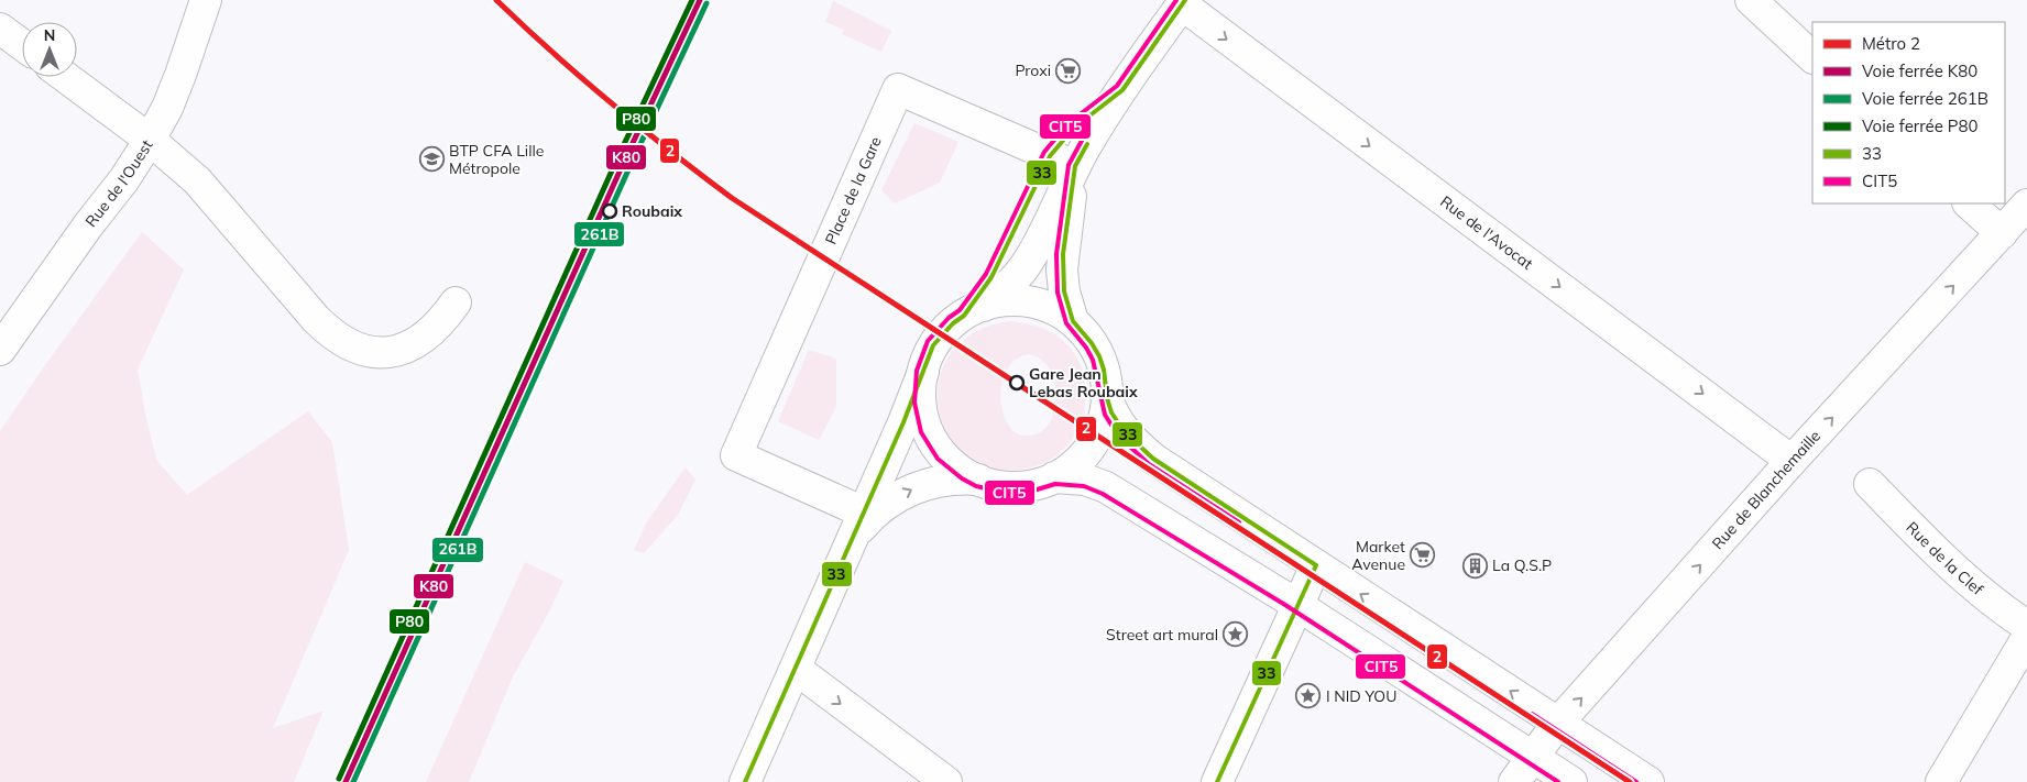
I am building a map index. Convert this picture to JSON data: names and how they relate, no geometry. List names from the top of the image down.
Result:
{
  "streets": {
    "street": [
      "Rue de l'Ouest",
      "Place de la Gare",
      "Rue de l'Avocat",
      "Rue de Blanchemaille",
      "Rue de la Clef"
    ]
  },
  "crossings": [
    ["Rue de l'Avocat", "Rue de Blanchemaille"]
  ],
  "one_way": ["Rue de l'Avocat", "Rue de Blanchemaille"],
  "places": {
    "supermarket": ["Proxi", "Market Avenue"],
    "school or university": ["BTP CFA Lille Métropole"],
    "other": ["Roubaix", "Gare Jean Lebas Roubaix"],
    "building": ["La Q.S.P"],
    "place": ["Street art mural", "I NID YOU"]
  },
  "lines": [
    "metro line 2",
    "rail line K80",
    "rail line P80",
    "transit line 33",
    "transit line CIT5",
    "rail line 261B"
  ],
  "legend": [
    "Métro 2",
    "Voie ferrée K80",
    "Voie ferrée 261B",
    "Voie ferrée P80",
    "33",
    "CIT5"
  ],
  "north": "top"
}
